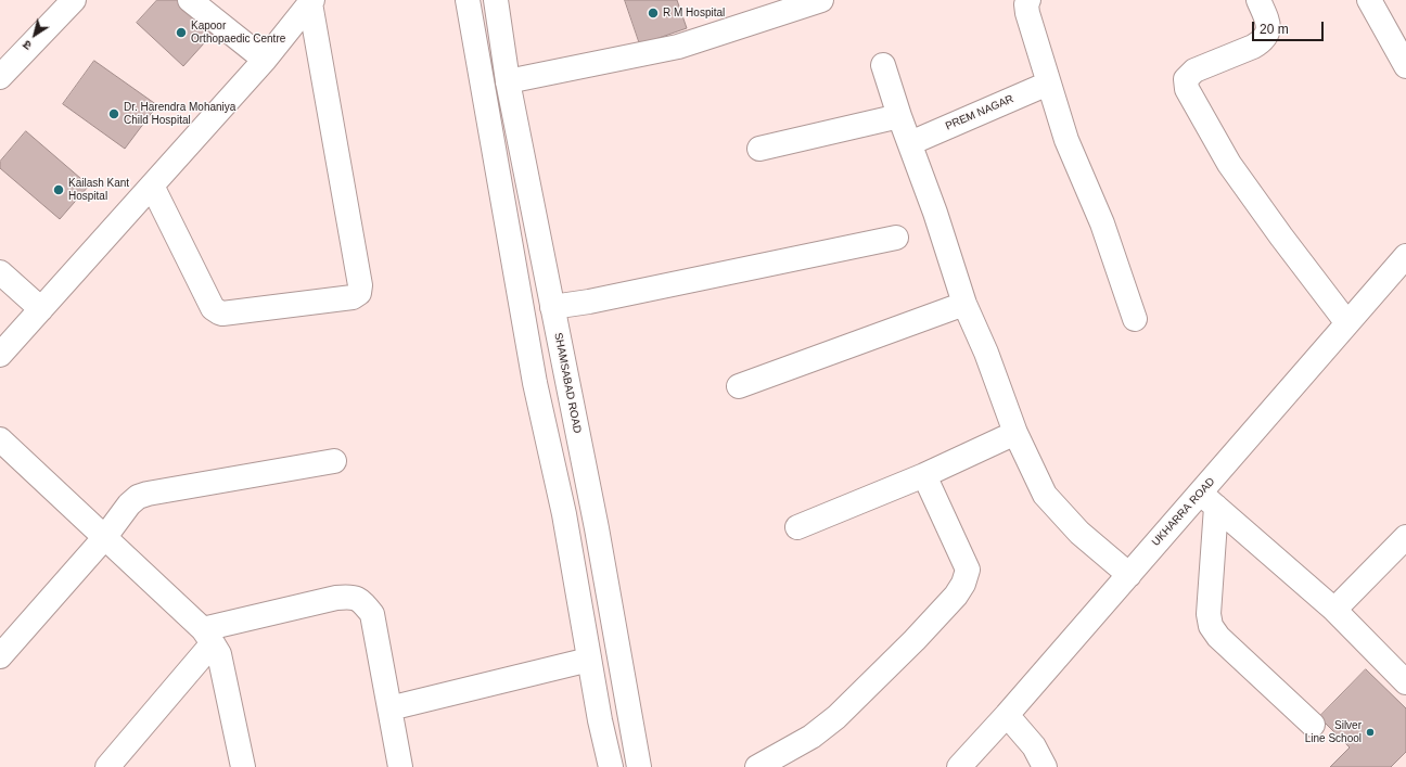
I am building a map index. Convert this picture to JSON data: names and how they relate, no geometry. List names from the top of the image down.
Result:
{
  "streets": {
    "street": ["PREM NAGAR", "SHAMSABAD ROAD", "UKHARRA ROAD"]
  },
  "places": [
    "R M Hospital",
    "Kapoor Orthopaedic Centre",
    "Dr. Harendra Mohaniya Child Hospital",
    "Kailash Kant Hospital",
    "Silver Line School"
  ],
  "scale_bar": "20 m",
  "north": "bottom left"
}
